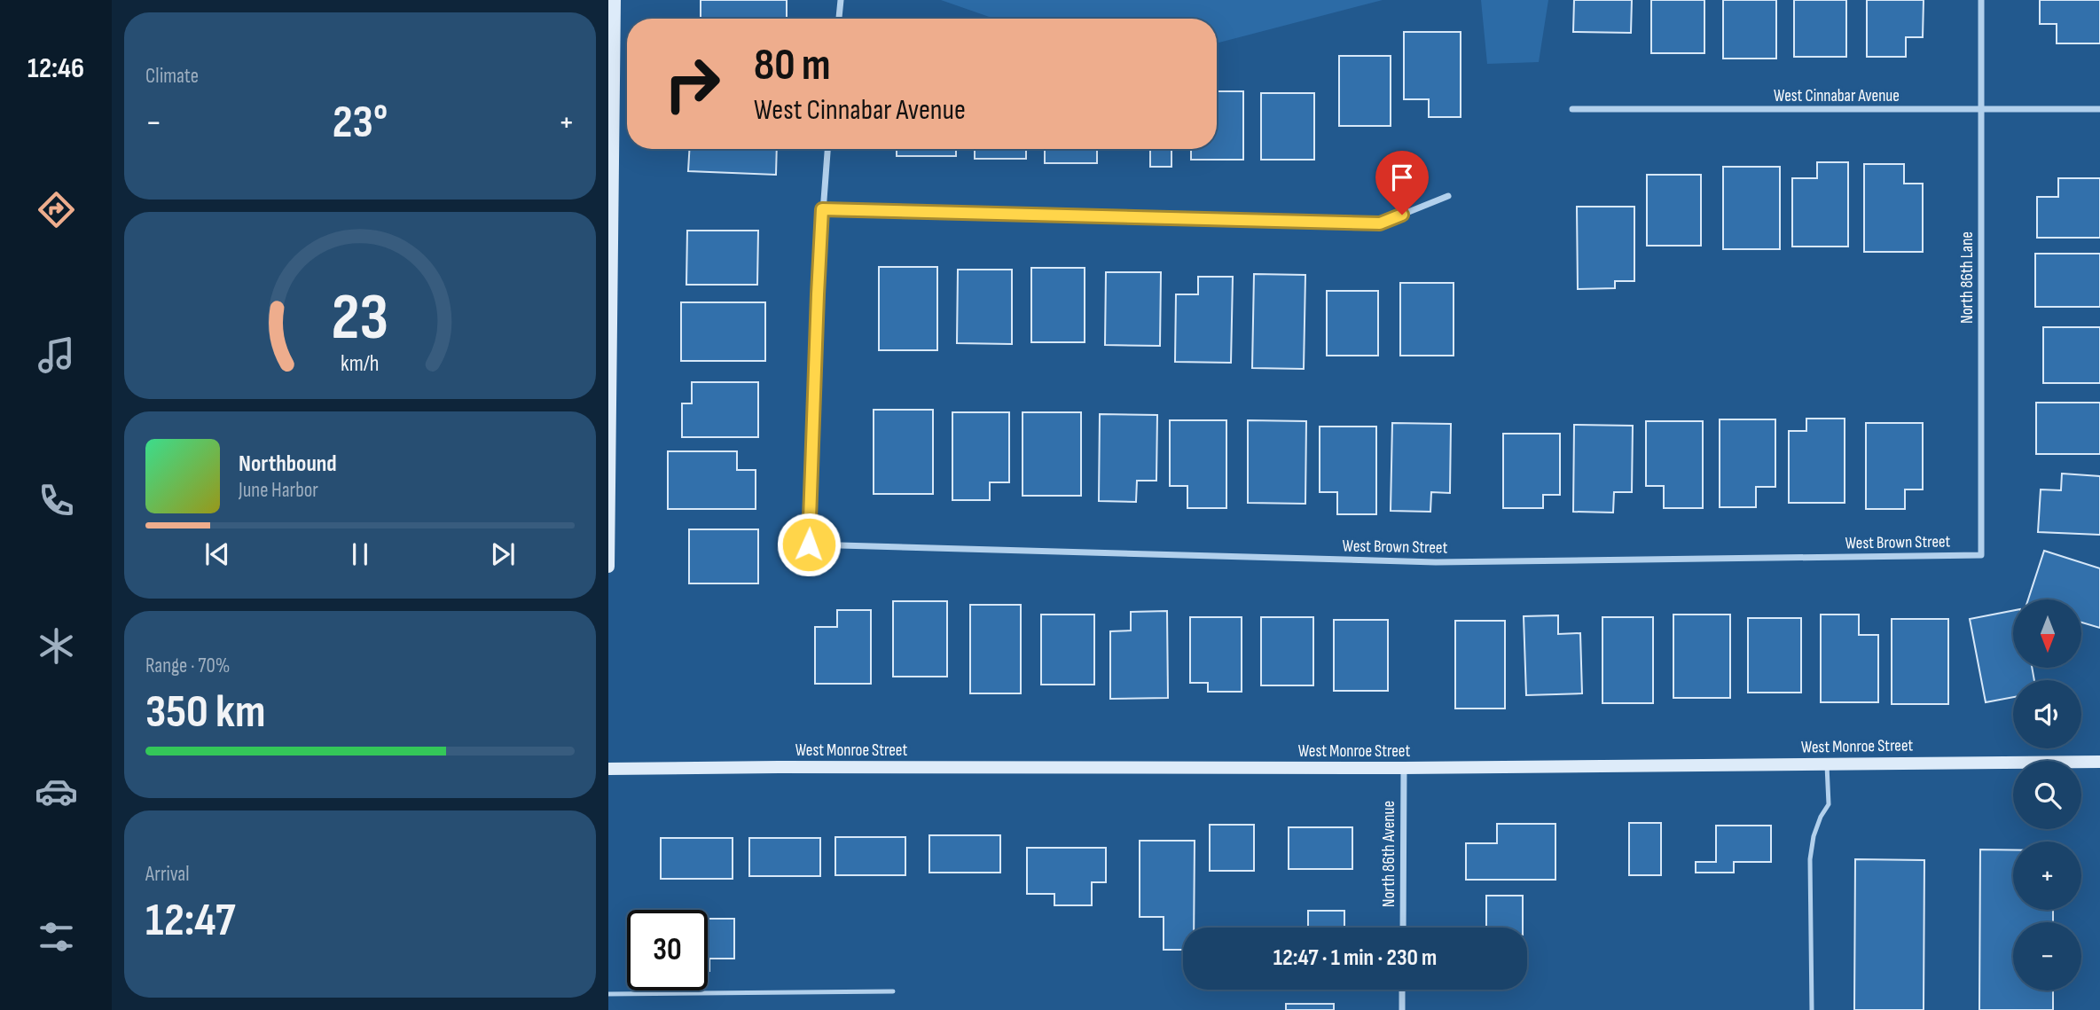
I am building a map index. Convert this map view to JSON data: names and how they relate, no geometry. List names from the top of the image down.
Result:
{
  "streets": {
    "street": [
      "West Cinnabar Avenue",
      "North 86th Lane",
      "West Brown Street",
      "West Monroe Street",
      "North 86th Avenue"
    ]
  },
  "crossings": [
    ["West Cinnabar Avenue", "North 86th Lane"],
    ["North 86th Lane", "West Brown Street"],
    ["West Monroe Street", "North 86th Avenue"]
  ],
  "north": "bottom",
  "page": {
    "tabs": "12:46",
    "tile": [
      "Climate",
      ["Range · 70%", "350 km"],
      ["Arrival", "12:47"]
    ],
    "turn": ["80 m", "West Cinnabar Avenue"],
    "heat": ["−", "23°", "+"],
    "song": ["Northbound", "June Harbor"],
    "map_buttons": ["+", "−"],
    "limit": "30",
    "trip": "12:47 · 1 min · 230 m",
    "gauge": ["23", "km/h"]
  }
}
